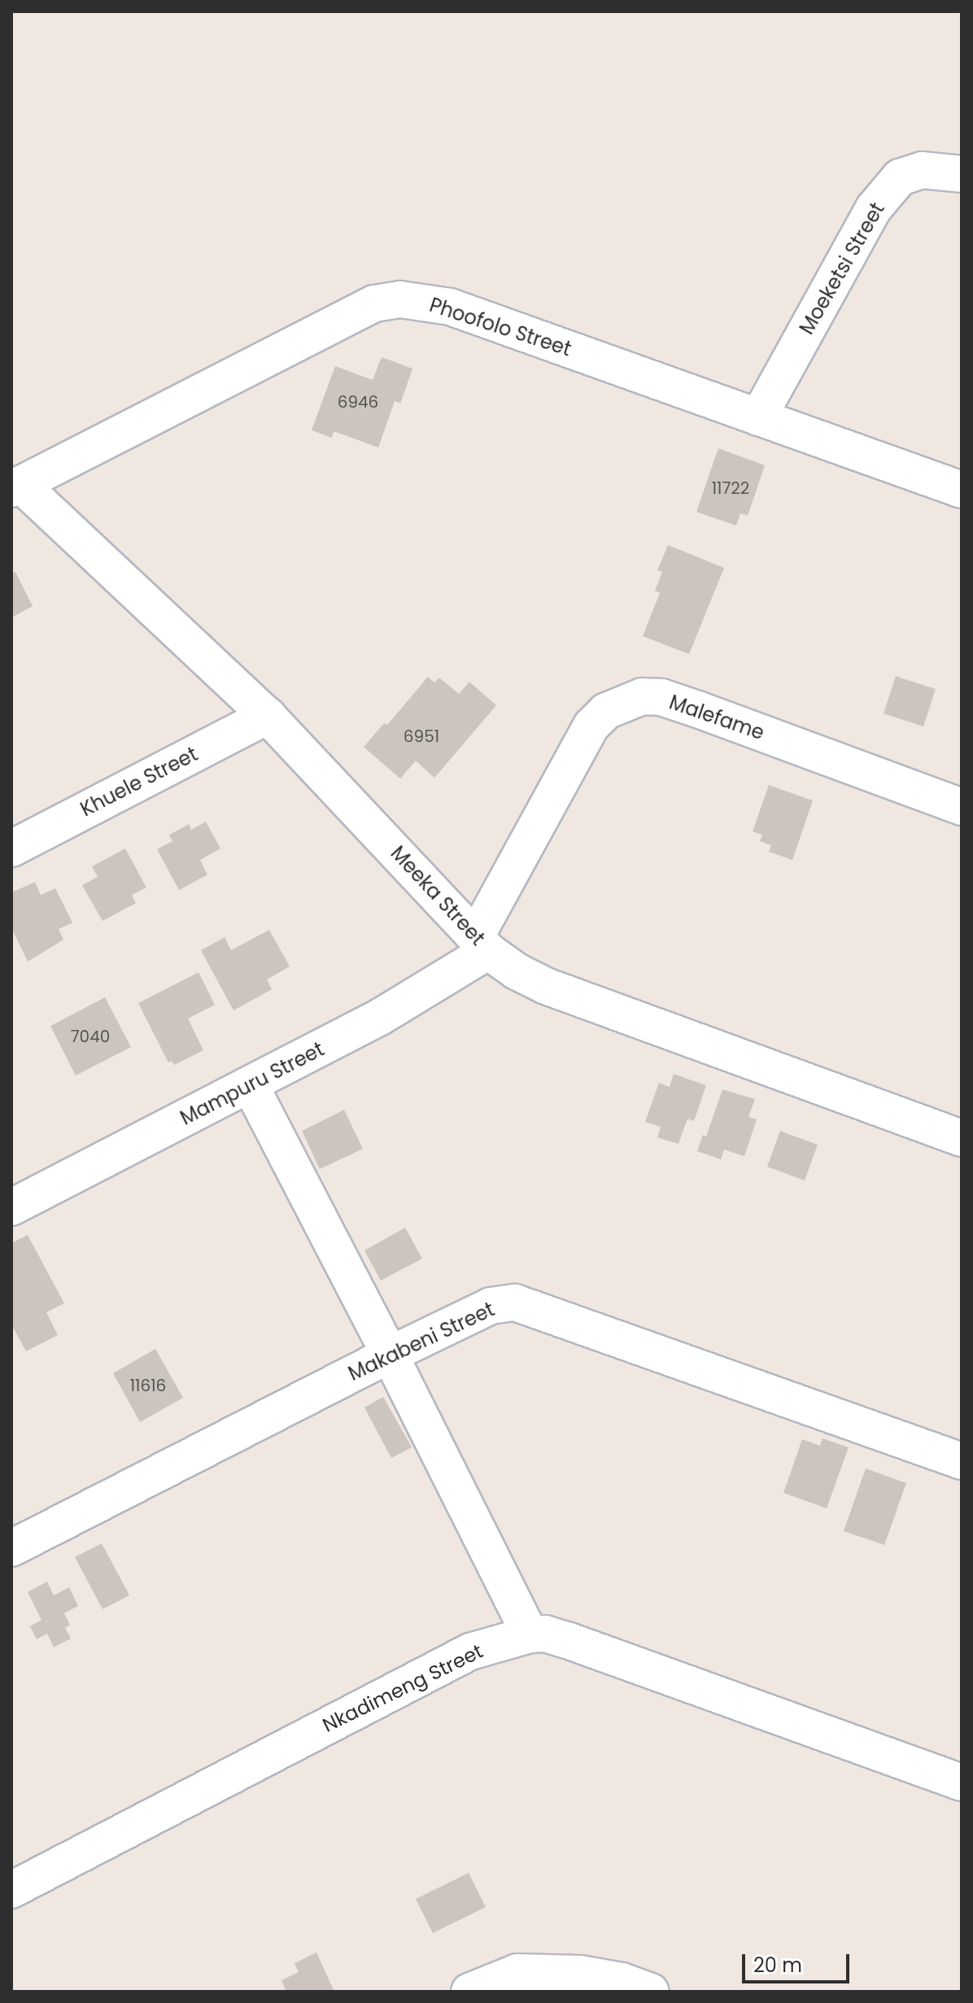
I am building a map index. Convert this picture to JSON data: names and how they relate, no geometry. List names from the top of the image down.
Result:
{
  "streets": {
    "street": [
      "Moeketsi Street",
      "Phoofolo Street",
      "Malefame",
      "Khuele Street",
      "Meeka Street",
      "Mampuru Street",
      "Makabeni Street",
      "Nkadimeng Street"
    ]
  },
  "crossings": [
    ["Moeketsi Street", "Phoofolo Street"],
    ["Phoofolo Street", "Meeka Street"],
    ["Malefame", "Meeka Street"],
    ["Malefame", "Mampuru Street"],
    ["Khuele Street", "Meeka Street"],
    ["Meeka Street", "Mampuru Street"]
  ],
  "house_numbers": [
    "6946",
    "11722",
    "6951",
    "7040",
    "11616"
  ],
  "scale_bar": "20 m"
}
